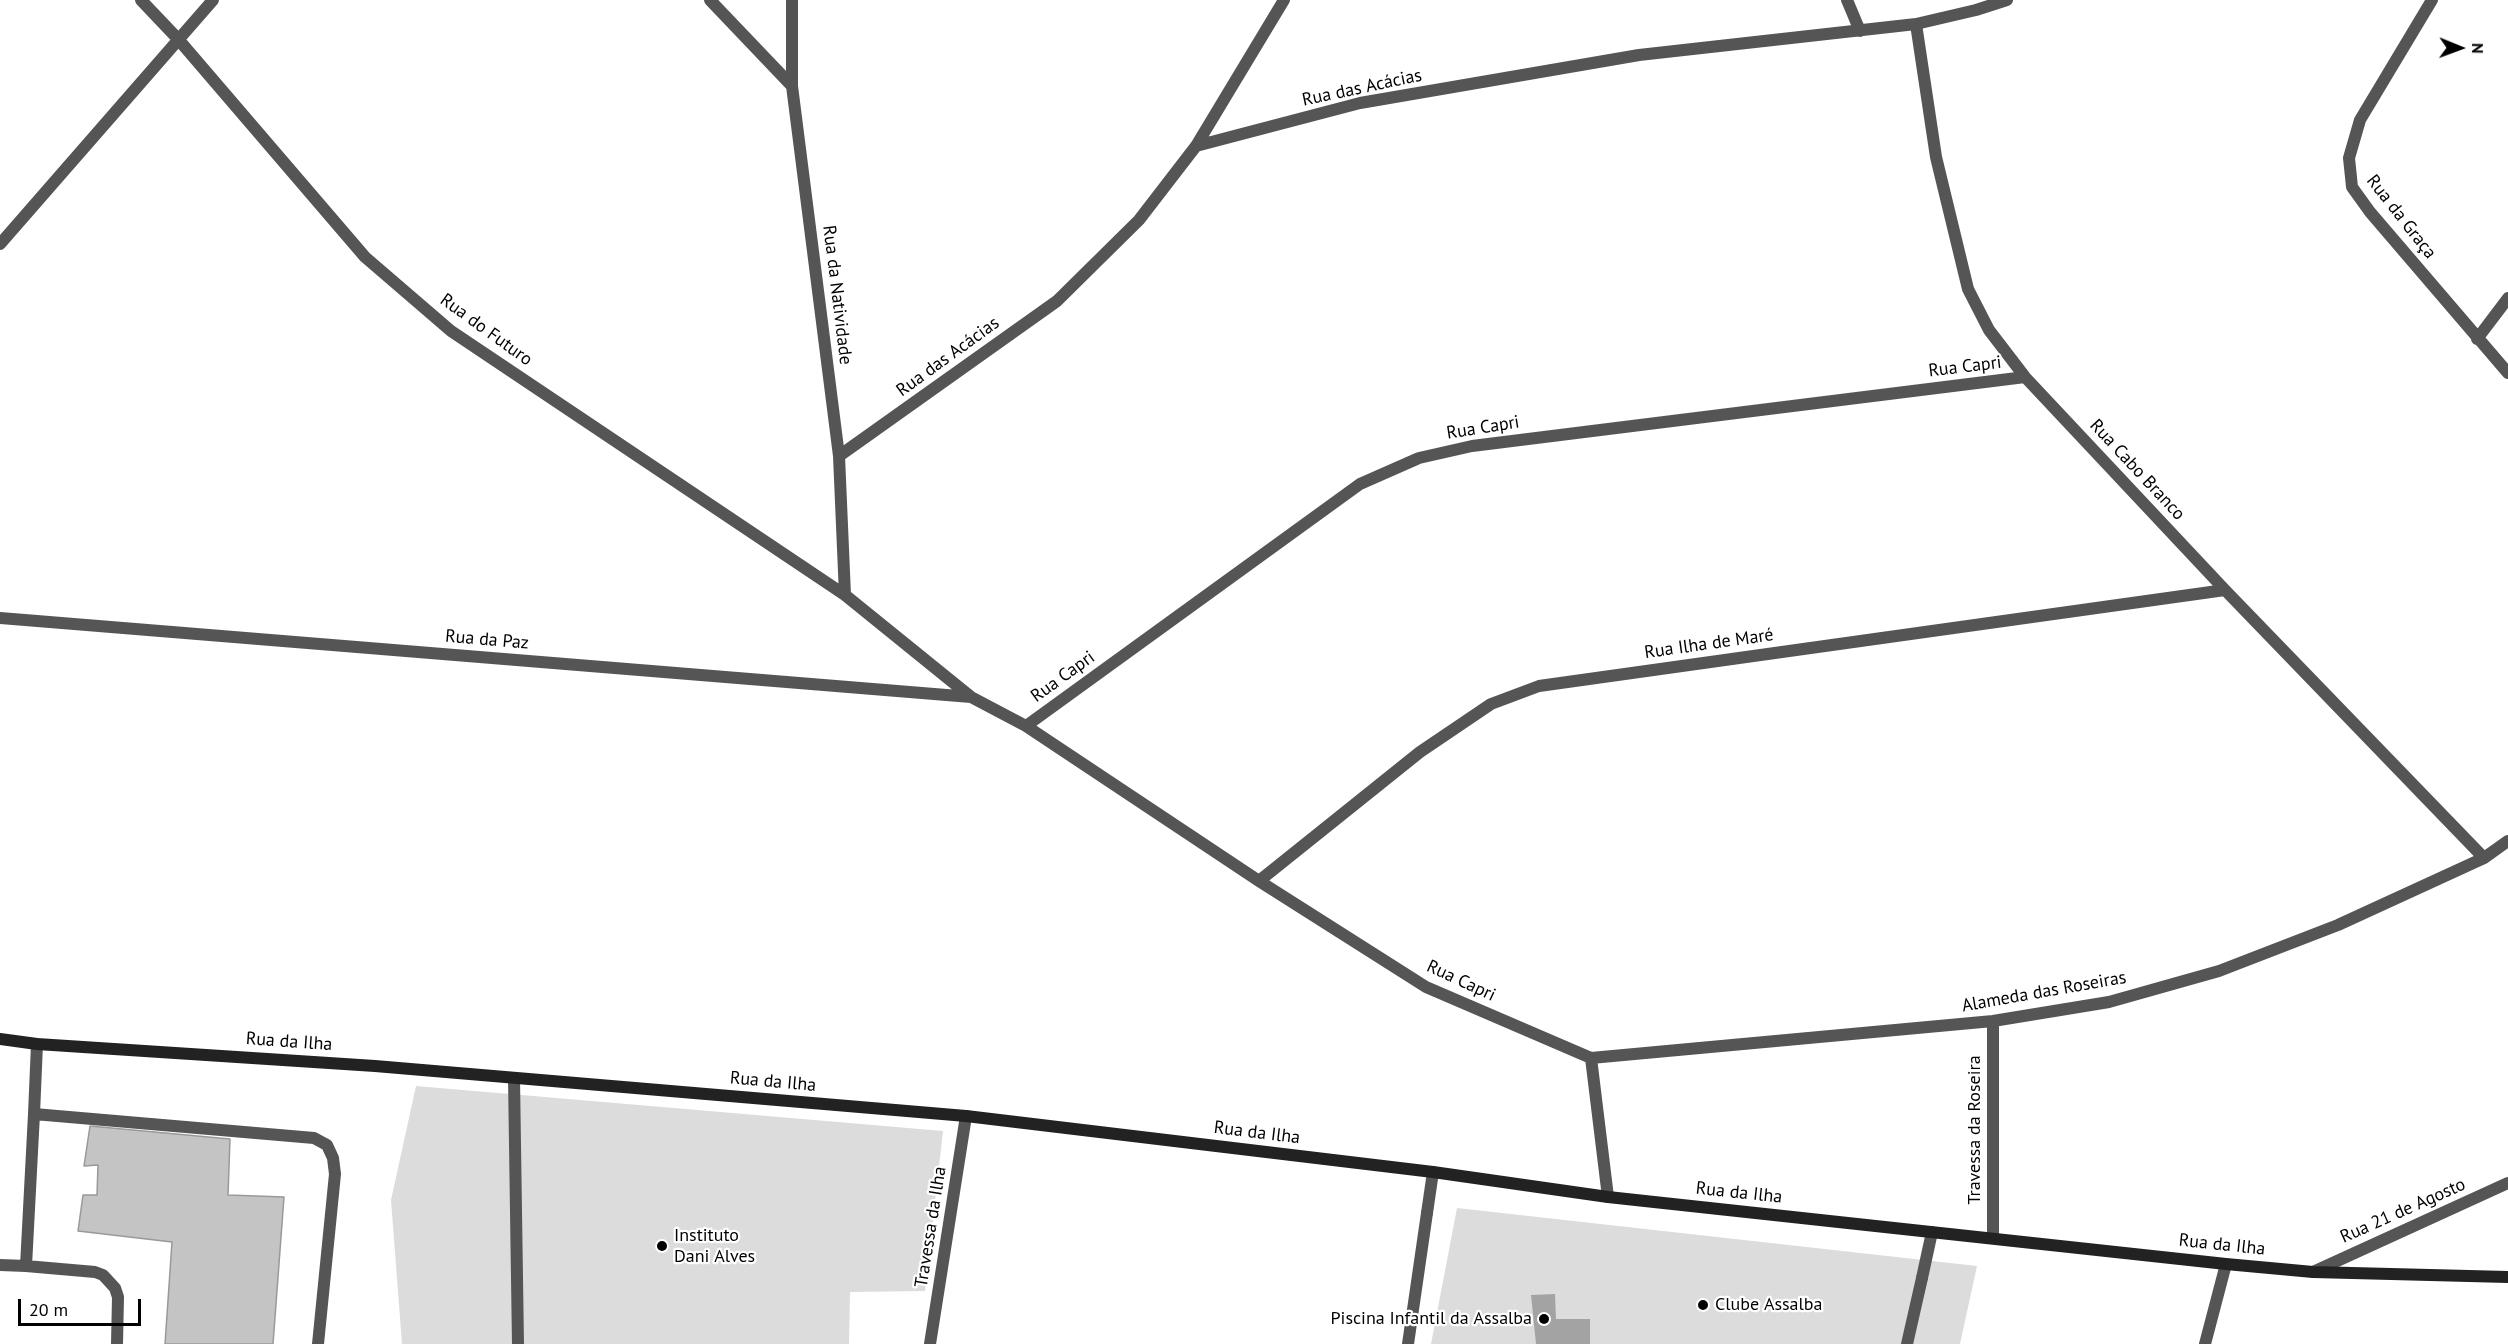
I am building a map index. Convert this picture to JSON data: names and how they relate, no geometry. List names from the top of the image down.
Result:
{
  "streets": {
    "main road": ["Rua da Ilha"],
    "street": [
      "Rua das Acácias",
      "Rua da Graça",
      "Rua da Natividade",
      "Rua do Futuro",
      "Rua Capri",
      "Rua Cabo Branco",
      "Rua da Paz",
      "Rua Ilha de Maré",
      "Alameda das Roseiras",
      "Travessa da Roseira",
      "Rua 21 de Agosto",
      "Travessa da Ilha"
    ]
  },
  "crossings": [
    ["Rua das Acácias", "Rua da Natividade"],
    ["Rua das Acácias", "Rua Cabo Branco"],
    ["Rua da Natividade", "Rua do Futuro"],
    ["Rua da Natividade", "Rua Capri"],
    ["Rua do Futuro", "Rua Capri"],
    ["Rua Capri", "Rua Cabo Branco"],
    ["Rua Capri", "Rua da Paz"],
    ["Rua Capri", "Rua Ilha de Maré"],
    ["Rua Capri", "Alameda das Roseiras"],
    ["Rua Cabo Branco", "Rua Ilha de Maré"],
    ["Rua Cabo Branco", "Alameda das Roseiras"],
    ["Alameda das Roseiras", "Travessa da Roseira"],
    ["Rua da Ilha", "Travessa da Roseira"],
    ["Rua da Ilha", "Rua 21 de Agosto"],
    ["Rua da Ilha", "Travessa da Ilha"]
  ],
  "places": ["Instituto Dani Alves", "Clube Assalba", "Piscina Infantil da Assalba"],
  "scale_bar": "20 m",
  "north": "right"
}
